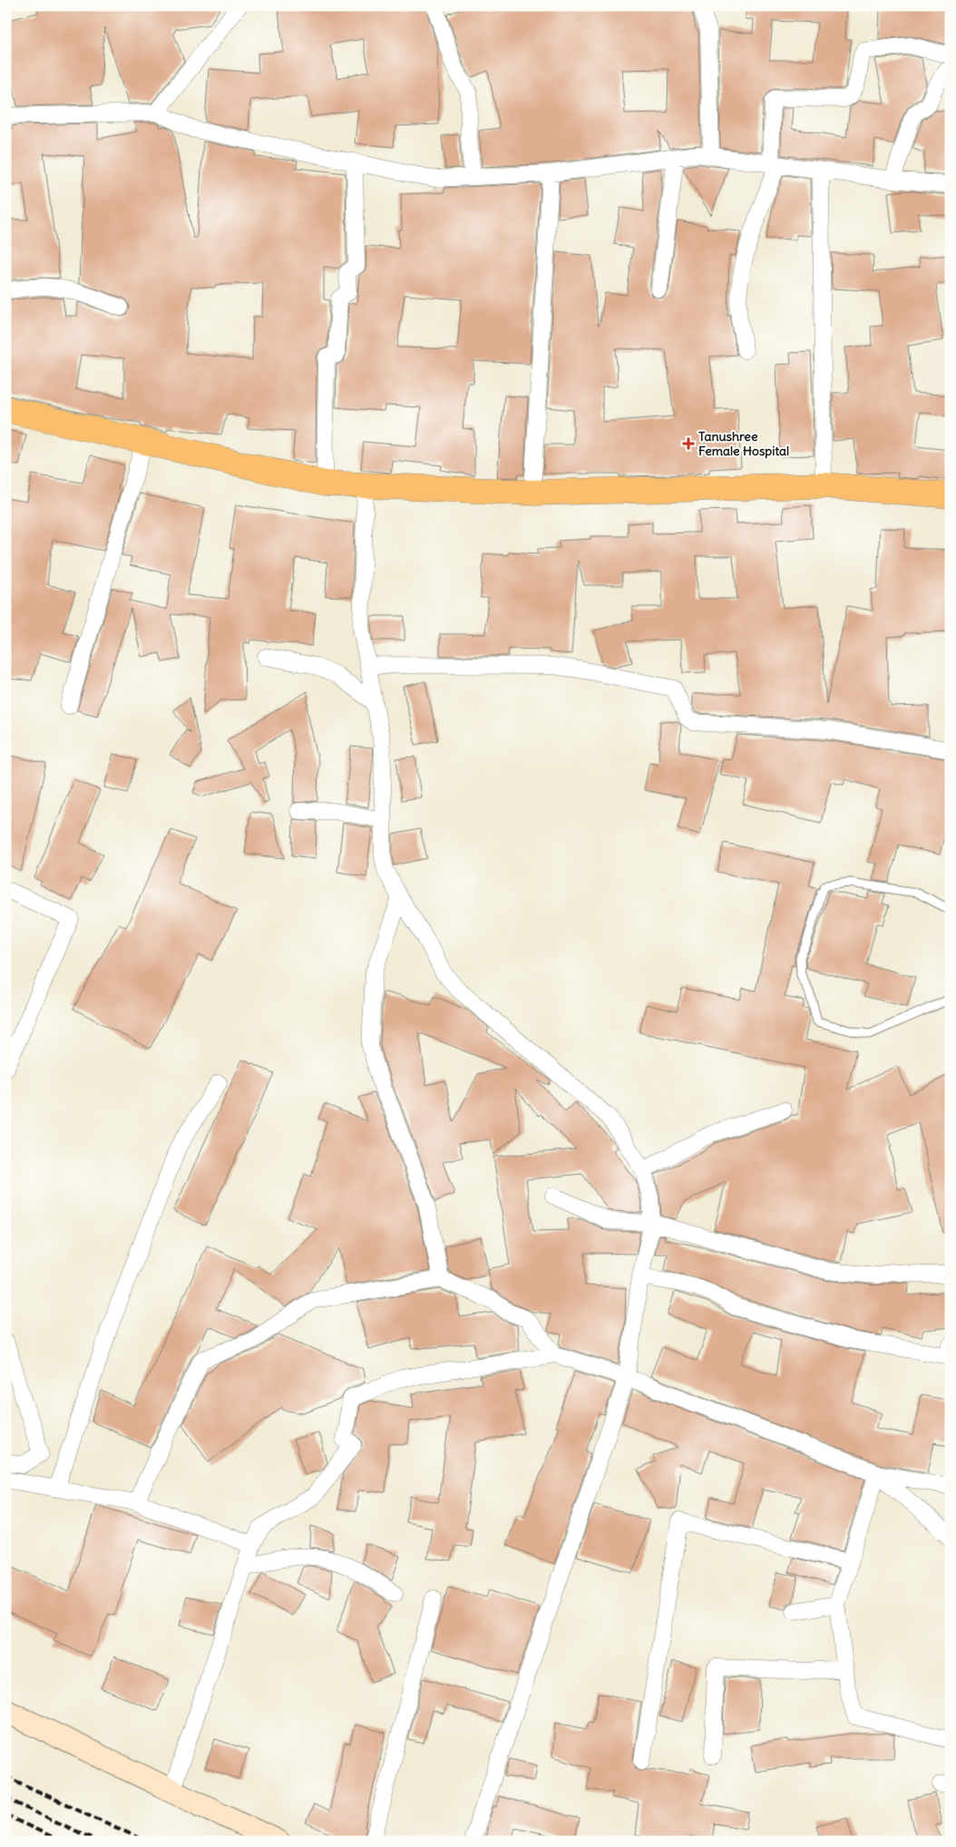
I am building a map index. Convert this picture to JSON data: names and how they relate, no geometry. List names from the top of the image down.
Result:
{
  "places": {
    "health": ["Tanushree Female Hospital"]
  }
}
